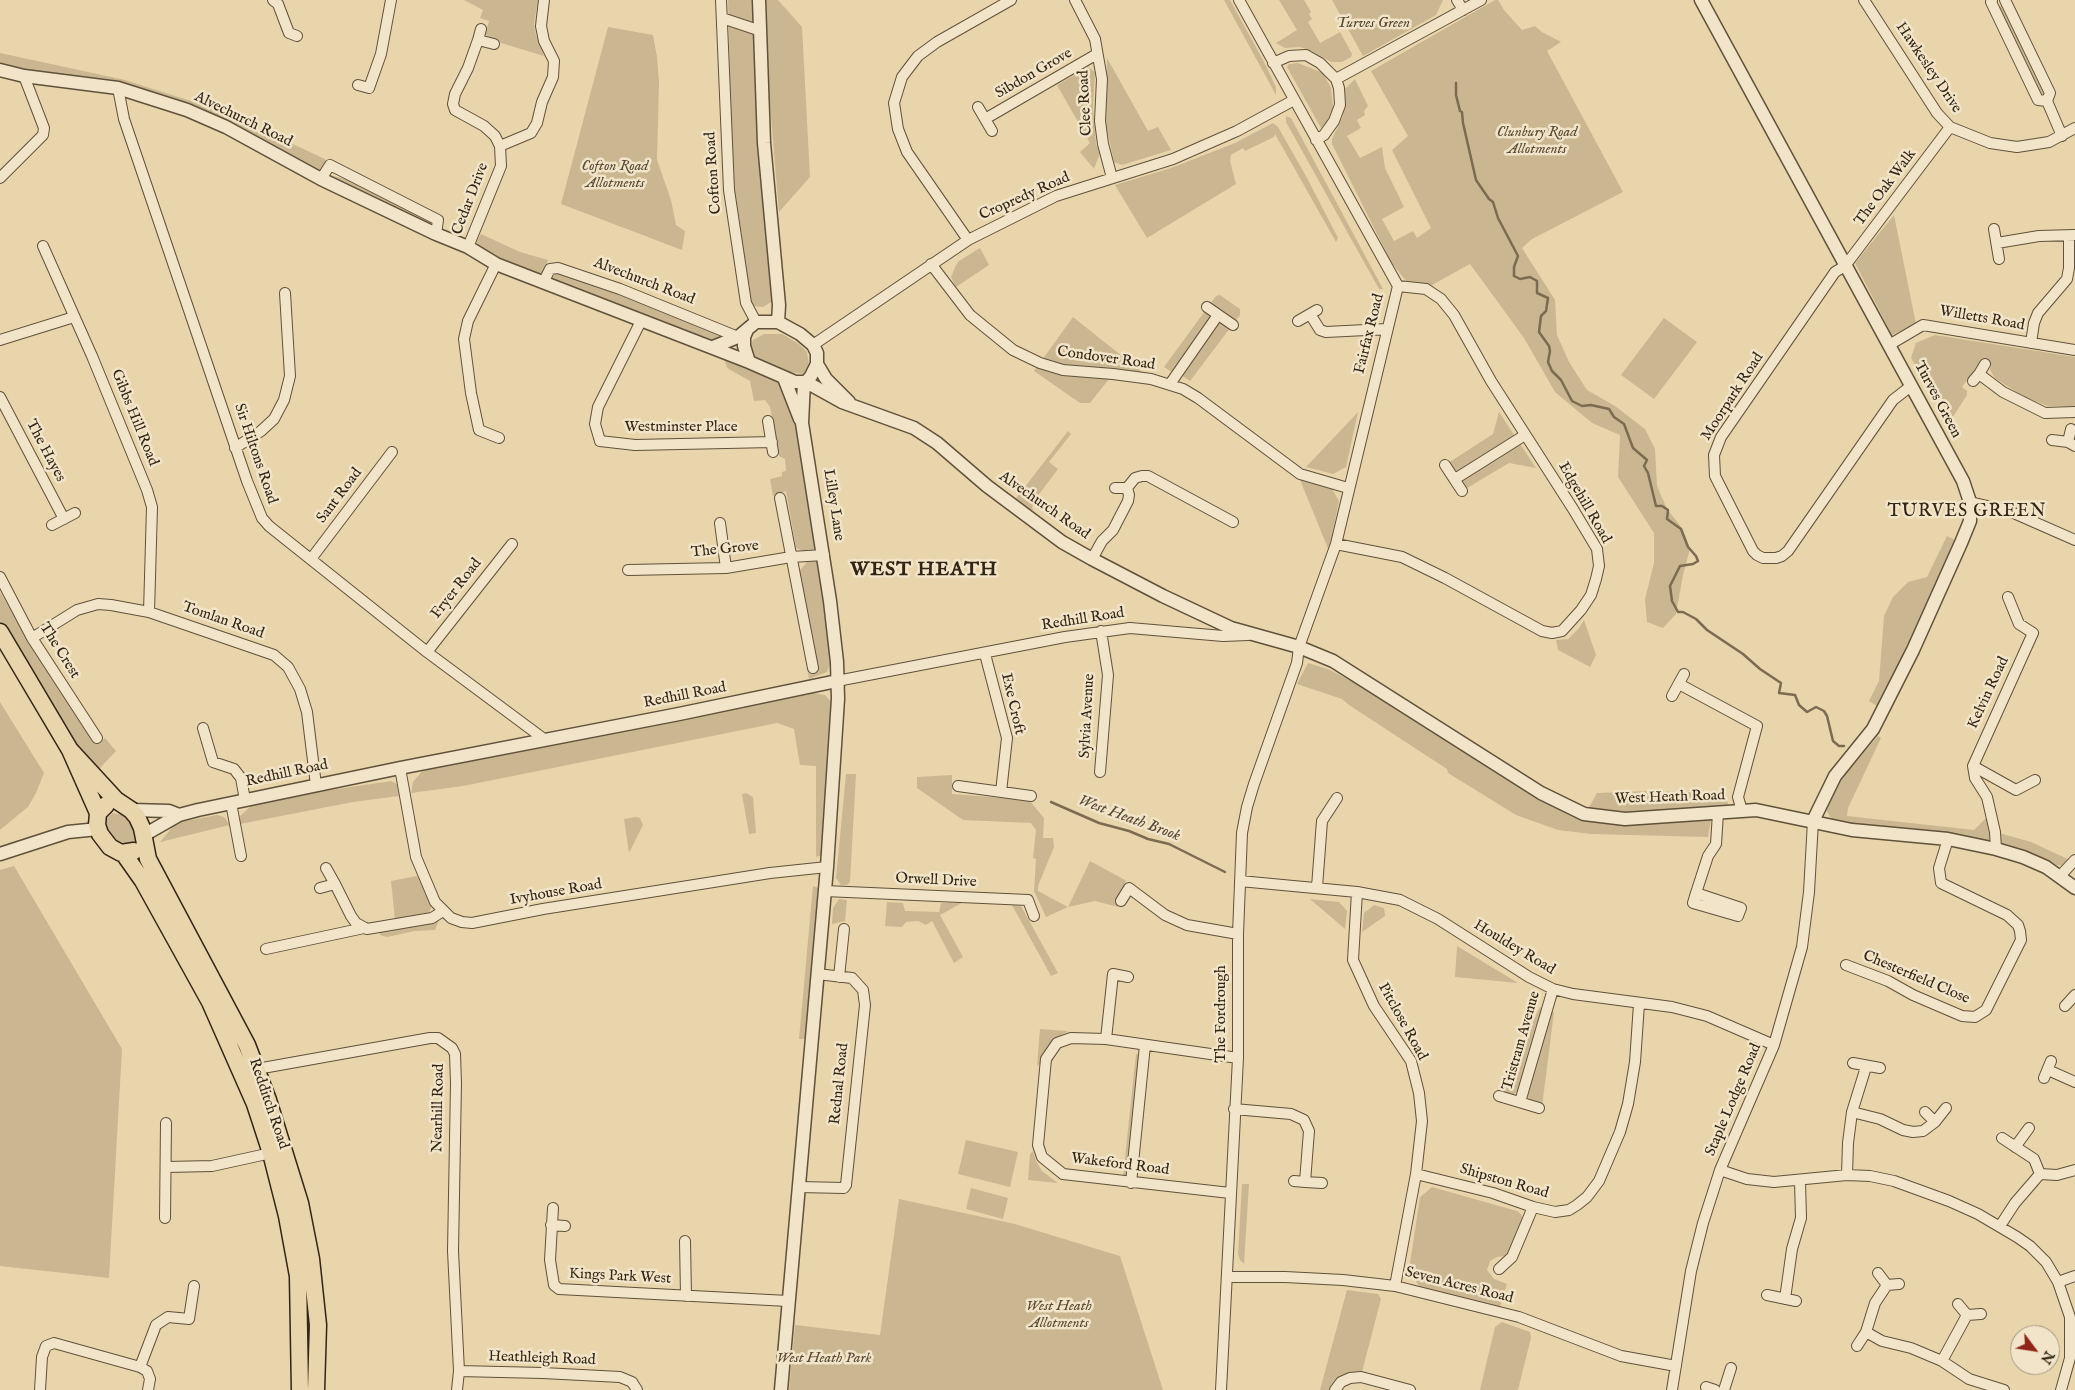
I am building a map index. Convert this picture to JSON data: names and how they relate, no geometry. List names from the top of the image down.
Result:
{
  "streets": {
    "highway": ["Redditch Road"],
    "street": [
      "Hawkesley Drive",
      "Sibdon Grove",
      "Clee Road",
      "Alvechurch Road",
      "Cofton Road",
      "The Oak Walk",
      "Cropredy Road",
      "Cedar Drive",
      "Willetts Road",
      "Fairfax Road",
      "Condover Road",
      "Moorpark Road",
      "Turves Green",
      "Gibbs Hill Road",
      "Westminster Place",
      "The Hayes",
      "Sir Hiltons Road",
      "Sant Road",
      "Edgehill Road",
      "Lilley Lane",
      "The Grove",
      "Fryer Road",
      "Redhill Road",
      "Tomlan Road",
      "The Crest",
      "Kelvin Road",
      "Exe Croft",
      "Sylvia Avenue",
      "West Heath Road",
      "Orwell Drive",
      "Ivyhouse Road",
      "Houldey Road",
      "Chesterfield Close",
      "The Fordrough",
      "Pitclose Road",
      "Tristram Avenue",
      "Rednal Road",
      "Staple Lodge Road",
      "Nearhill Road",
      "Wakeford Road",
      "Shipston Road",
      "Kings Park West",
      "Seven Acres Road",
      "Heathleigh Road"
    ]
  },
  "crossings": [
    ["Hawkesley Drive", "The Oak Walk"],
    ["Sibdon Grove", "Clee Road"],
    ["Clee Road", "Cropredy Road"],
    ["Alvechurch Road", "Cofton Road"],
    ["Alvechurch Road", "Cedar Drive"],
    ["Alvechurch Road", "Westminster Place"],
    ["Alvechurch Road", "Sir Hiltons Road"],
    ["Alvechurch Road", "Lilley Lane"],
    ["Alvechurch Road", "Redhill Road"],
    ["The Oak Walk", "Moorpark Road"],
    ["The Oak Walk", "Turves Green"],
    ["Cropredy Road", "Fairfax Road"],
    ["Cropredy Road", "Condover Road"],
    ["Willetts Road", "Turves Green"],
    ["Fairfax Road", "Condover Road"],
    ["Fairfax Road", "Edgehill Road"],
    ["Fairfax Road", "Redhill Road"],
    ["Fairfax Road", "West Heath Road"],
    ["Fairfax Road", "The Fordrough"],
    ["Moorpark Road", "Turves Green"],
    ["Turves Green", "West Heath Road"],
    ["Turves Green", "Staple Lodge Road"],
    ["Gibbs Hill Road", "Tomlan Road"],
    ["Sir Hiltons Road", "Sant Road"],
    ["Sir Hiltons Road", "Fryer Road"],
    ["Sir Hiltons Road", "Redhill Road"],
    ["Lilley Lane", "The Grove"],
    ["Lilley Lane", "Redhill Road"],
    ["Lilley Lane", "Rednal Road"],
    ["Redhill Road", "Tomlan Road"],
    ["Redhill Road", "Exe Croft"],
    ["Redhill Road", "Sylvia Avenue"],
    ["Redhill Road", "West Heath Road"],
    ["Redhill Road", "The Fordrough"],
    ["Redhill Road", "Rednal Road"],
    ["Redhill Road", "Redditch Road"],
    ["Tomlan Road", "The Crest"],
    ["West Heath Road", "Chesterfield Close"],
    ["West Heath Road", "The Fordrough"],
    ["West Heath Road", "Staple Lodge Road"],
    ["Orwell Drive", "Rednal Road"],
    ["Ivyhouse Road", "Rednal Road"],
    ["Houldey Road", "The Fordrough"],
    ["Houldey Road", "Pitclose Road"],
    ["Houldey Road", "Tristram Avenue"],
    ["Houldey Road", "Staple Lodge Road"],
    ["Houldey Road", "Shipston Road"],
    ["The Fordrough", "Wakeford Road"],
    ["The Fordrough", "Seven Acres Road"],
    ["Pitclose Road", "Shipston Road"],
    ["Pitclose Road", "Seven Acres Road"],
    ["Rednal Road", "Kings Park West"],
    ["Staple Lodge Road", "Seven Acres Road"],
    ["Redditch Road", "Nearhill Road"],
    ["Nearhill Road", "Heathleigh Road"]
  ],
  "districts": ["TURVES GREEN", "WEST HEATH"],
  "water": ["West Heath Brook"],
  "parks": [
    "Turves Green",
    "Clunbury Road Allotments",
    "Cofton Road Allotments",
    "West Heath Allotments",
    "West Heath Park"
  ],
  "north": "bottom right"
}
